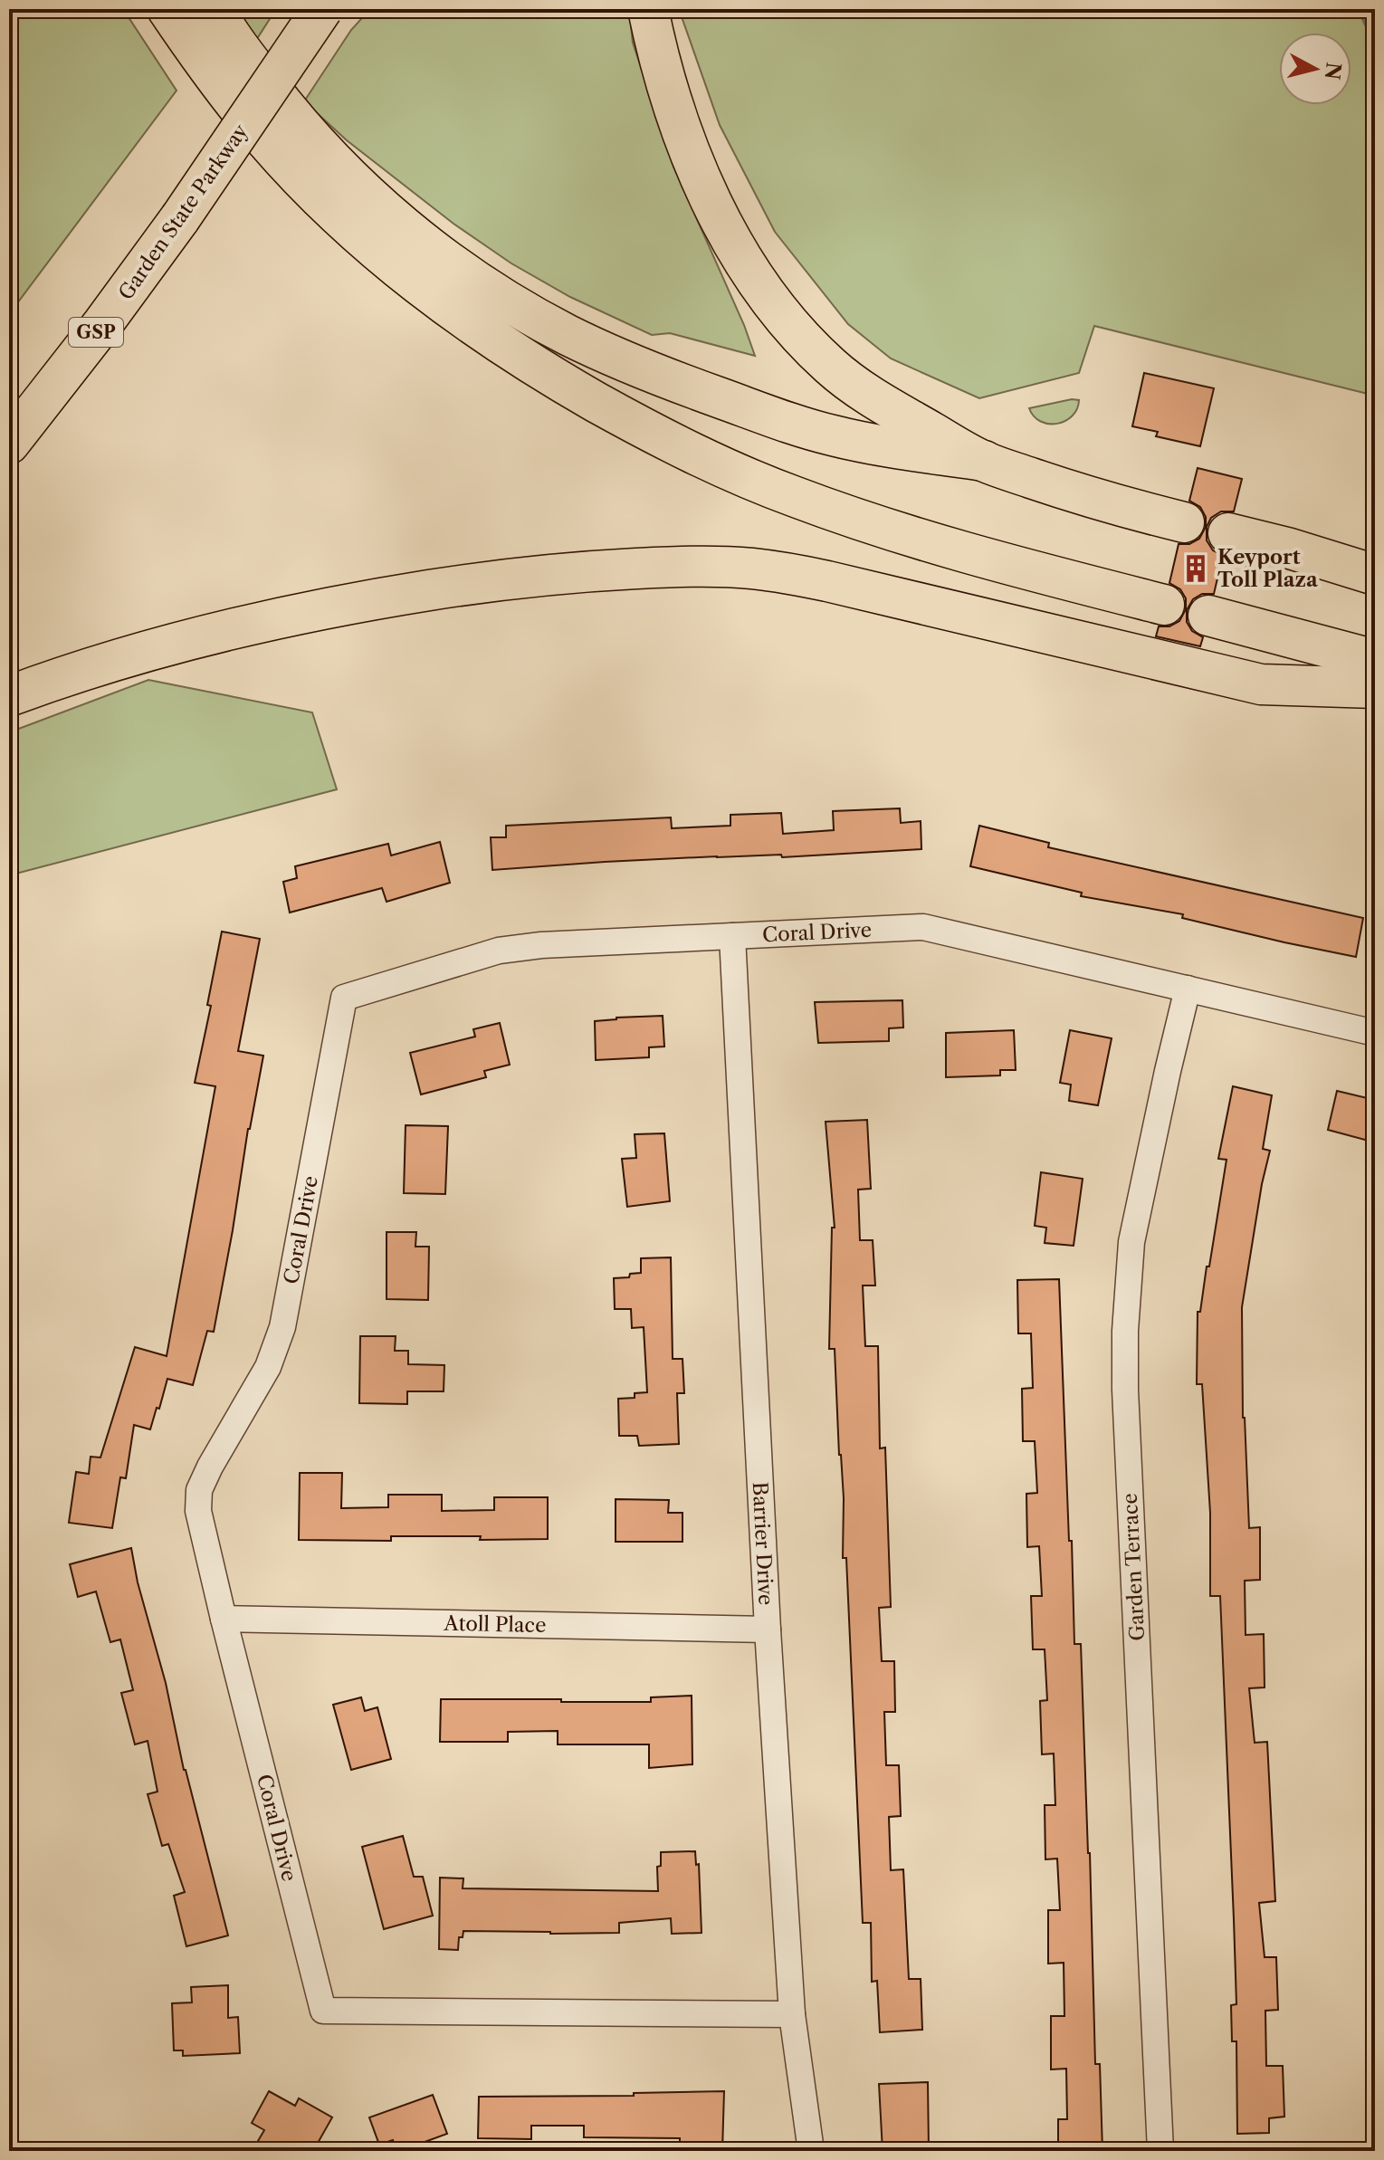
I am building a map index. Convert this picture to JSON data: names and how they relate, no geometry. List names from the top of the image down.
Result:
{
  "streets": {
    "highway": ["Garden State Parkway", "GSP"],
    "street": [
      "Coral Drive",
      "Barrier Drive",
      "Garden Terrace",
      "Atoll Place"
    ]
  },
  "crossings": [
    ["Coral Drive", "Barrier Drive"],
    ["Coral Drive", "Garden Terrace"],
    ["Coral Drive", "Atoll Place"],
    ["Barrier Drive", "Atoll Place"]
  ],
  "places": {
    "building": ["Keyport Toll Plaza"]
  },
  "north": "right"
}
